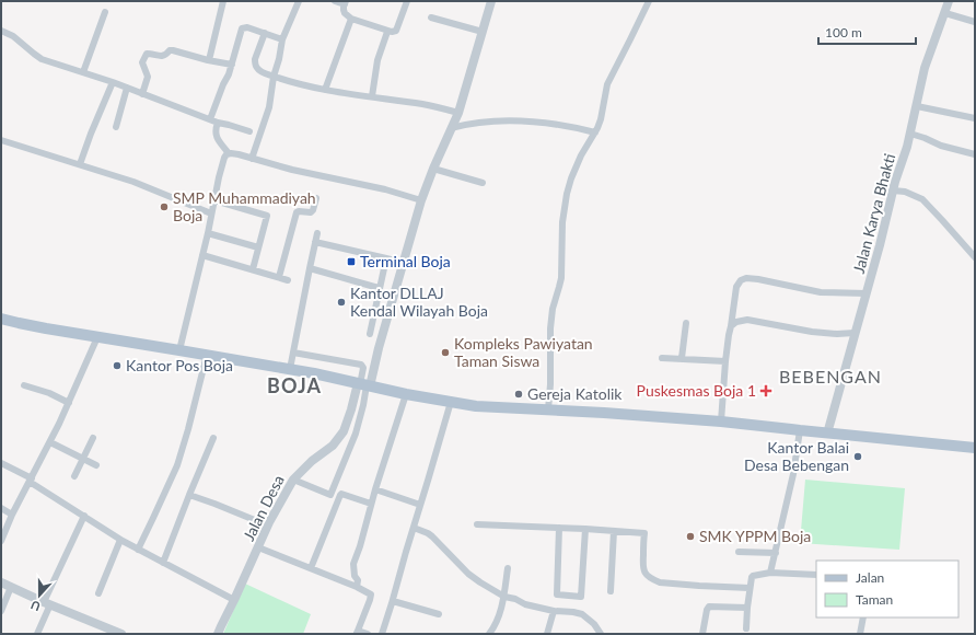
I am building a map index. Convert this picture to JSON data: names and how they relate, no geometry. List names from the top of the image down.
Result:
{
  "streets": {
    "street": ["Jalan Karya Bhakti", "Jalan Desa"]
  },
  "districts": ["BEBENGAN", "BOJA"],
  "places": {
    "other": [
      "SMP Muhammadiyah Boja",
      "Kantor DLLAJ Kendal Wilayah Boja",
      "Kompleks Pawiyatan Taman Siswa",
      "Kantor Pos Boja",
      "Gereja Katolik",
      "Kantor Balai Desa Bebengan",
      "SMK YPPM Boja"
    ],
    "transit": ["Terminal Boja"],
    "health": ["Puskesmas Boja 1"]
  },
  "legend": ["Jalan", "Taman"],
  "scale_bar": "100 m",
  "north": "bottom"
}
